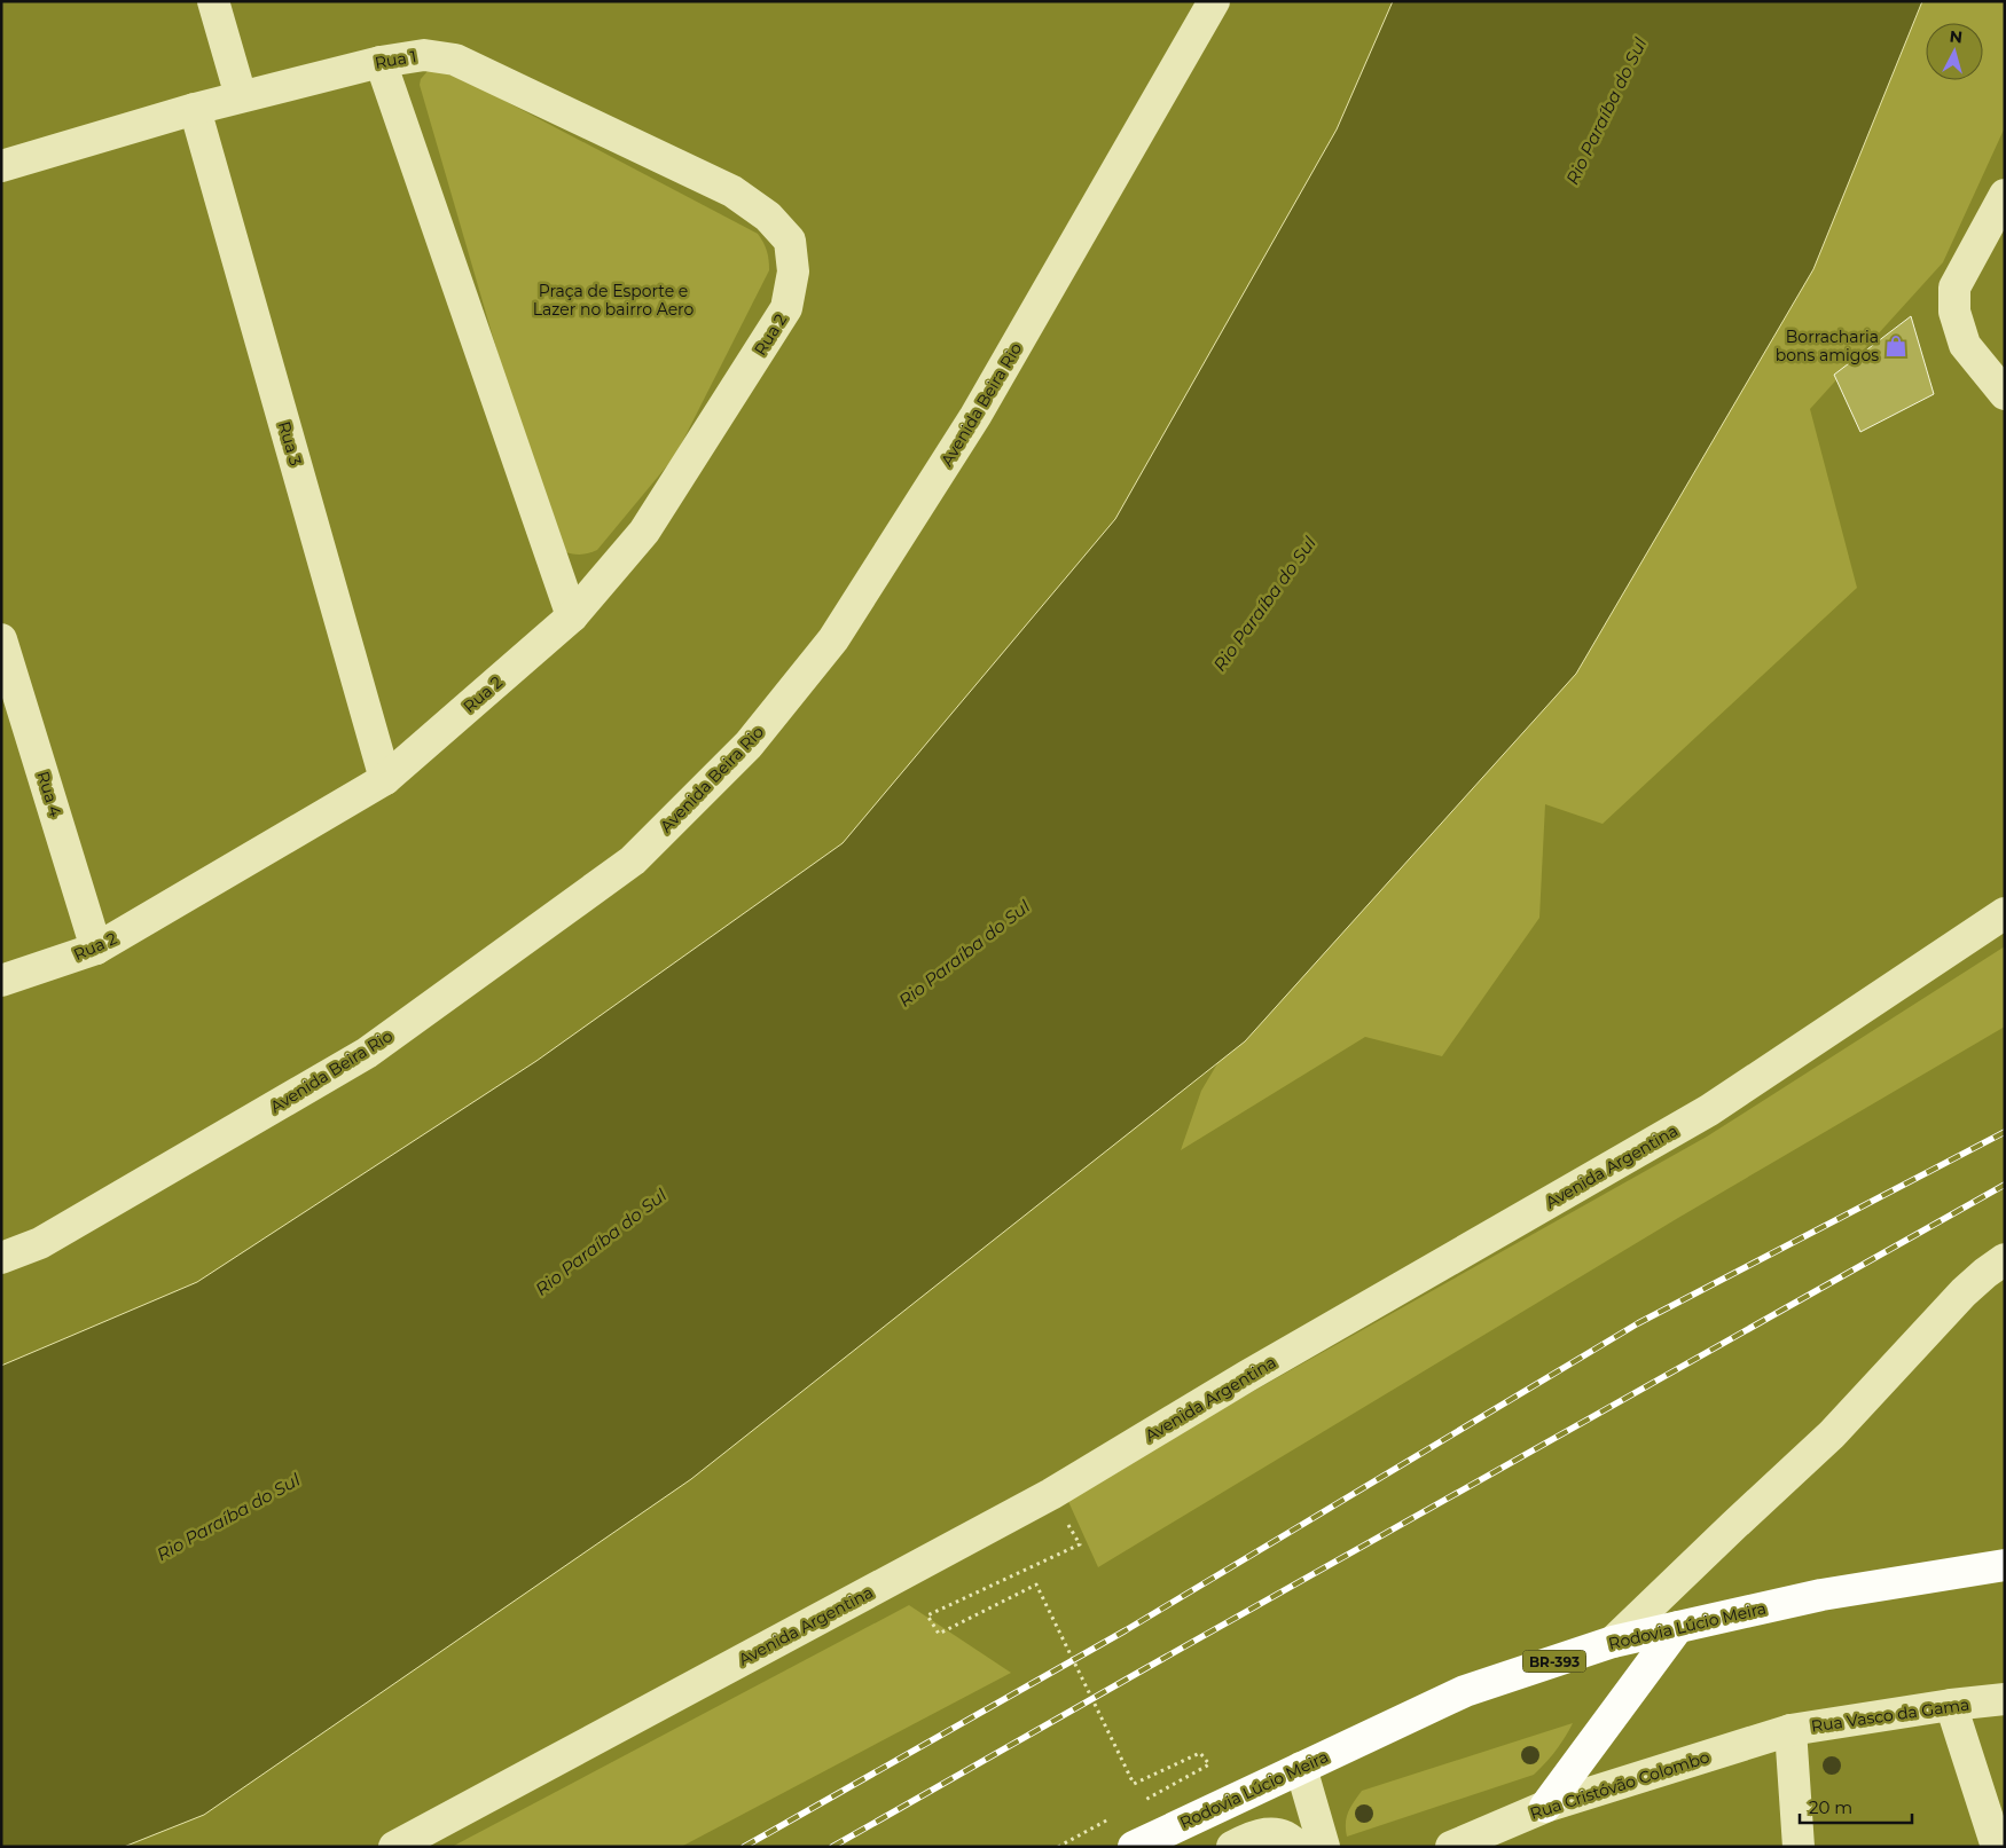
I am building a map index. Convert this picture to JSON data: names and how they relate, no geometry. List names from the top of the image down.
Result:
{
  "streets": {
    "main road": ["Rodovia Lúcio Meira", "BR-393"],
    "street": [
      "Rua 1",
      "Rua 2",
      "Avenida Beira Rio",
      "Rua 3",
      "Rua 4",
      "Avenida Argentina",
      "Rua Vasco da Gama",
      "Rua Cristóvão Colombo"
    ]
  },
  "crossings": [
    ["Rua 1", "Rua 2"],
    ["Rua 1", "Rua 3"],
    ["Rua 2", "Rua 3"],
    ["Rua 2", "Rua 4"],
    ["Rua Vasco da Gama", "Rua Cristóvão Colombo"]
  ],
  "water": ["Rio Paraíba do Sul"],
  "parks": ["Praça de Esporte e Lazer no bairro Aero"],
  "places": {
    "shop": ["Borracharia bons amigos"]
  },
  "scale_bar": "20 m",
  "north": "top"
}
